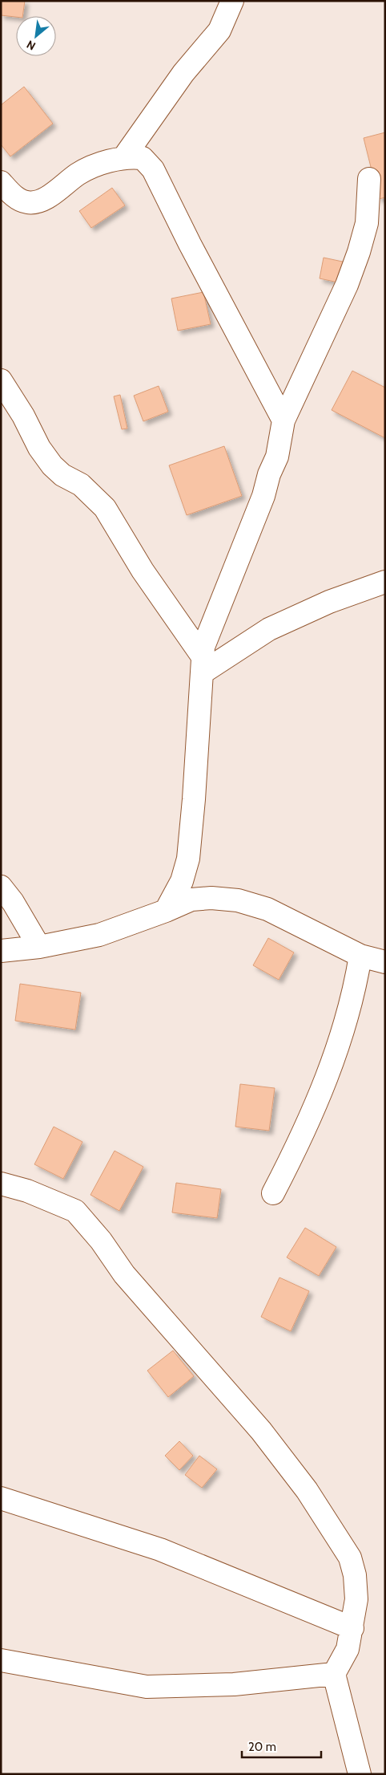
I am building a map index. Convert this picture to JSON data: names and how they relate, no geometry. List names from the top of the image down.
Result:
{
  "scale_bar": "20 m",
  "north": "bottom left"
}
